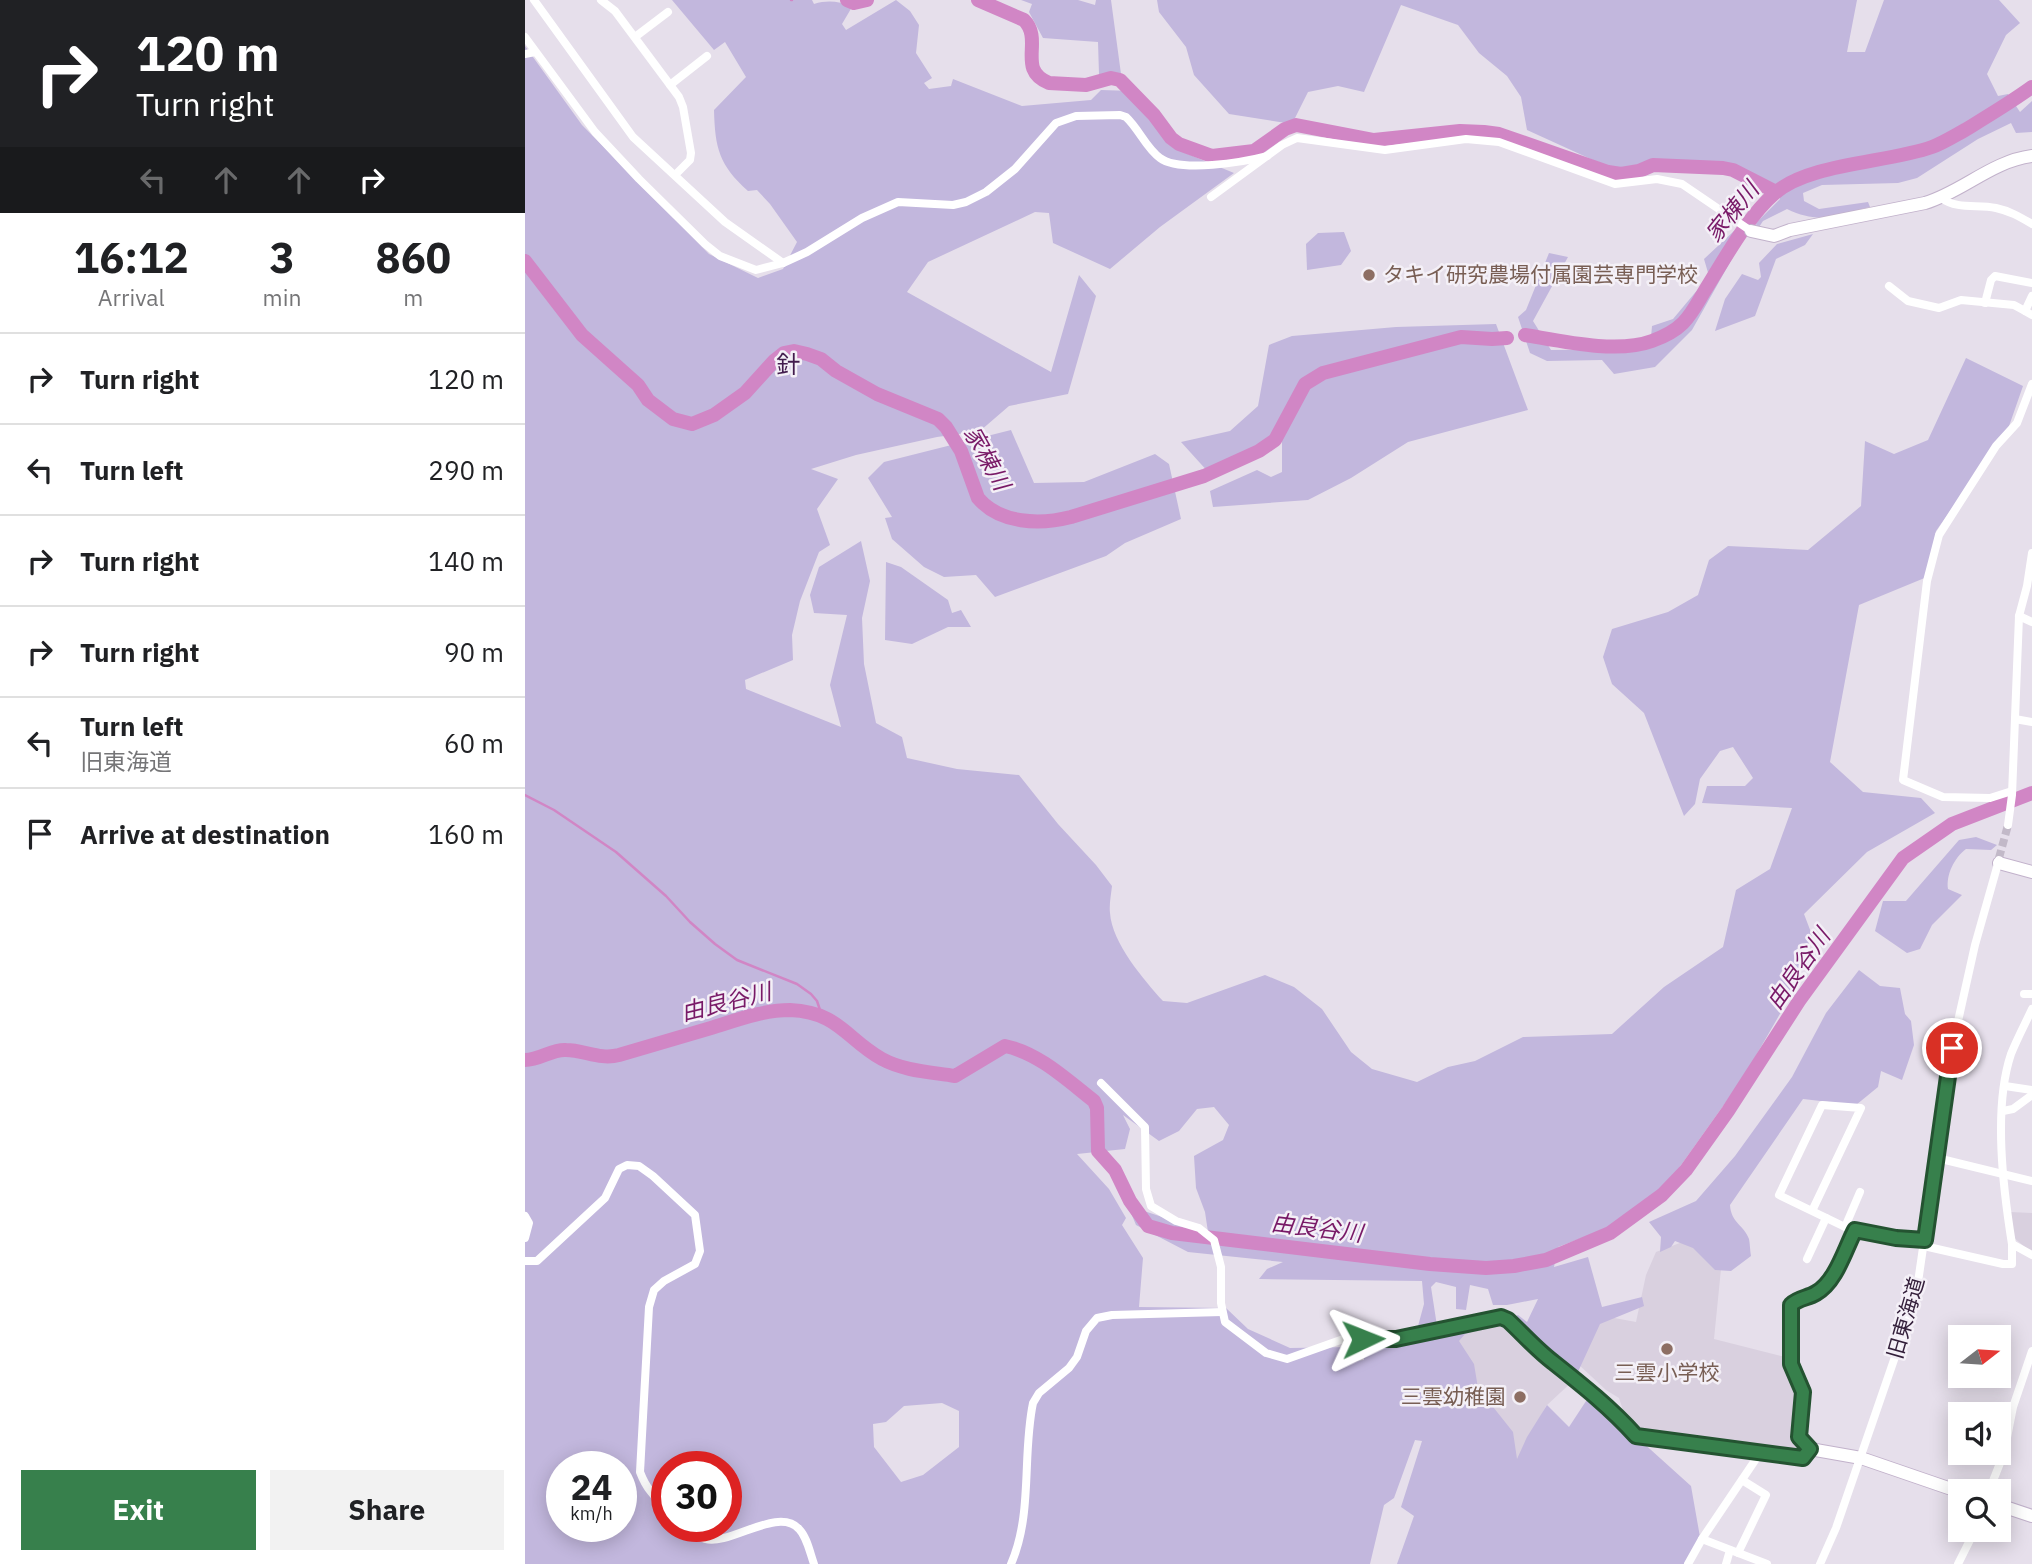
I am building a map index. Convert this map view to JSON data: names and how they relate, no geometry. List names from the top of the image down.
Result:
{
  "streets": {
    "street": ["旧東海道"]
  },
  "districts": ["針"],
  "water": ["家棟川", "由良谷川"],
  "places": ["タキイ研究農場付属園芸専門学校", "三雲小学校", "三雲幼稚園"],
  "north": "right",
  "page": {
    "turn": ["120 m", "Turn right"],
    "eta": [
      "16:12",
      "Arrival",
      "3",
      "min",
      "860",
      "m"
    ],
    "list": [
      {
        "name": "Turn right",
        "value": "120 m"
      },
      {
        "name": "Turn left",
        "value": "290 m"
      },
      {
        "name": "Turn right",
        "value": "140 m"
      },
      {
        "name": "Turn right",
        "value": "90 m"
      },
      {
        "name": "Turn left",
        "note": "旧東海道",
        "value": "60 m"
      },
      {
        "name": "Arrive at destination",
        "value": "160 m"
      }
    ],
    "speed": "24 km/h",
    "limit": "30",
    "buttons": ["Exit", "Share"]
  }
}
